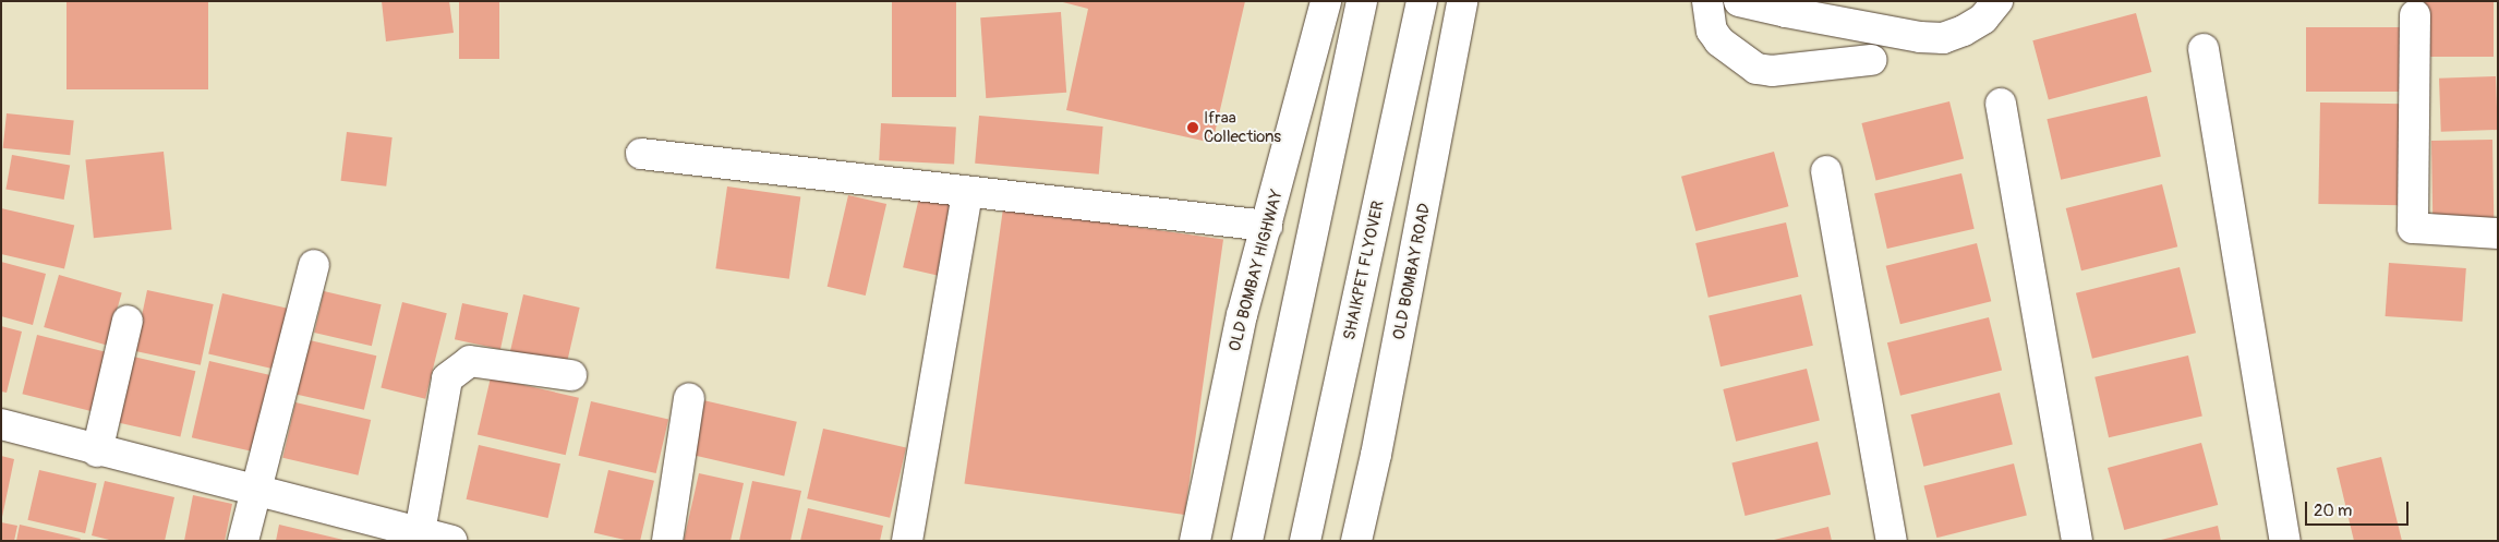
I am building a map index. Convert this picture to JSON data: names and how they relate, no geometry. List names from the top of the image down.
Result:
{
  "streets": {
    "street": ["OLD BOMBAY HIGHWAY", "SHAIKPET FLYOVER", "OLD BOMBAY ROAD"]
  },
  "places": ["Ifraa Collections"],
  "scale_bar": "20 m"
}
